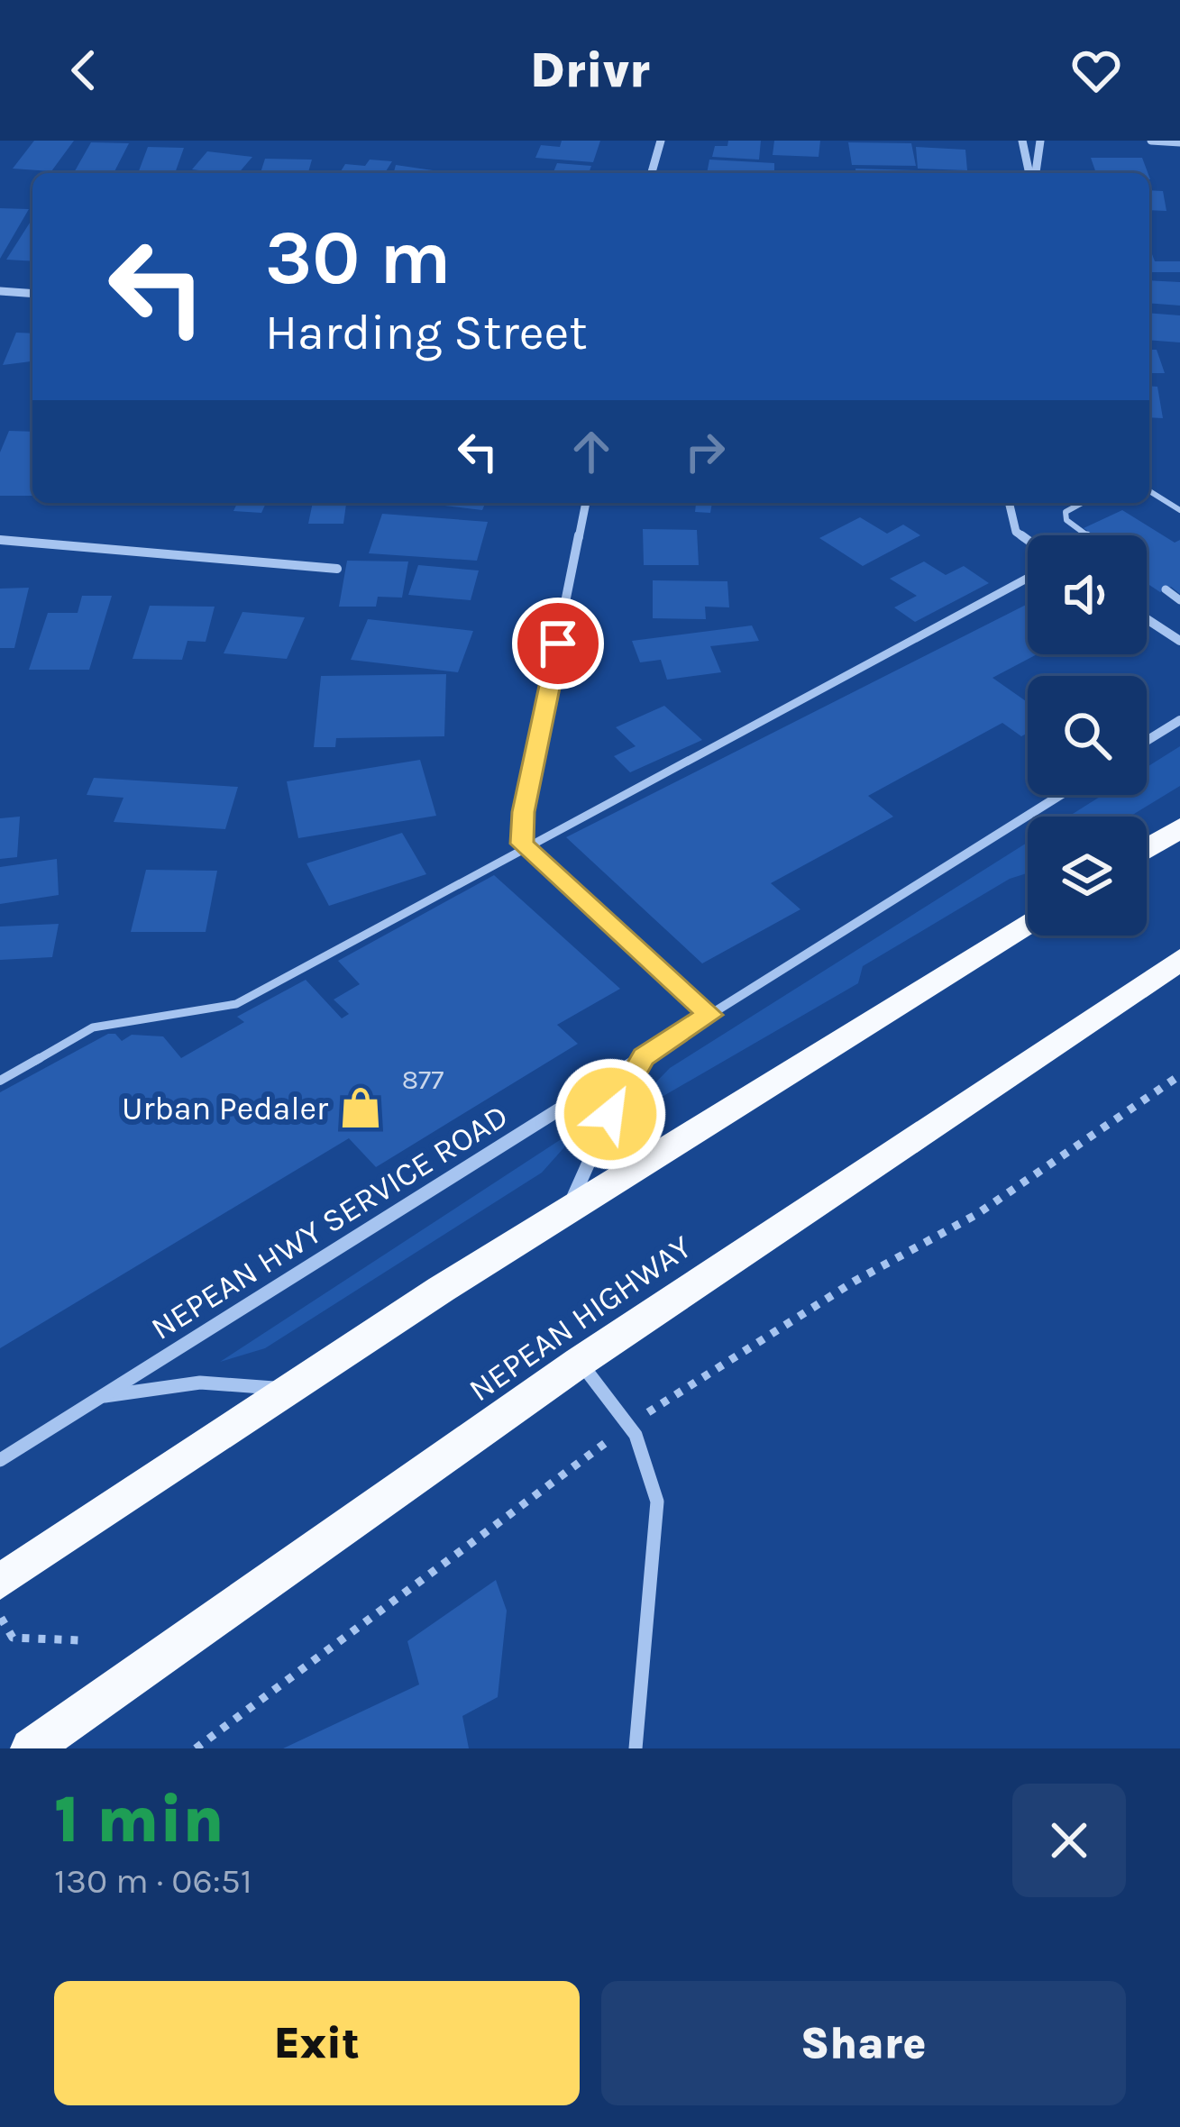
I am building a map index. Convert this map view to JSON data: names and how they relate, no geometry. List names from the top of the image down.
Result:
{
  "streets": {
    "highway": ["NEPEAN HIGHWAY"],
    "street": ["NEPEAN HWY SERVICE ROAD"]
  },
  "places": {
    "shop": ["Urban Pedaler"]
  },
  "house_numbers": ["877"],
  "page": {
    "header": "Drivr",
    "turn": ["30 m", "Harding Street"],
    "heading": ["1 min", "130 m · 06:51"],
    "buttons": ["Exit", "Share"]
  }
}
